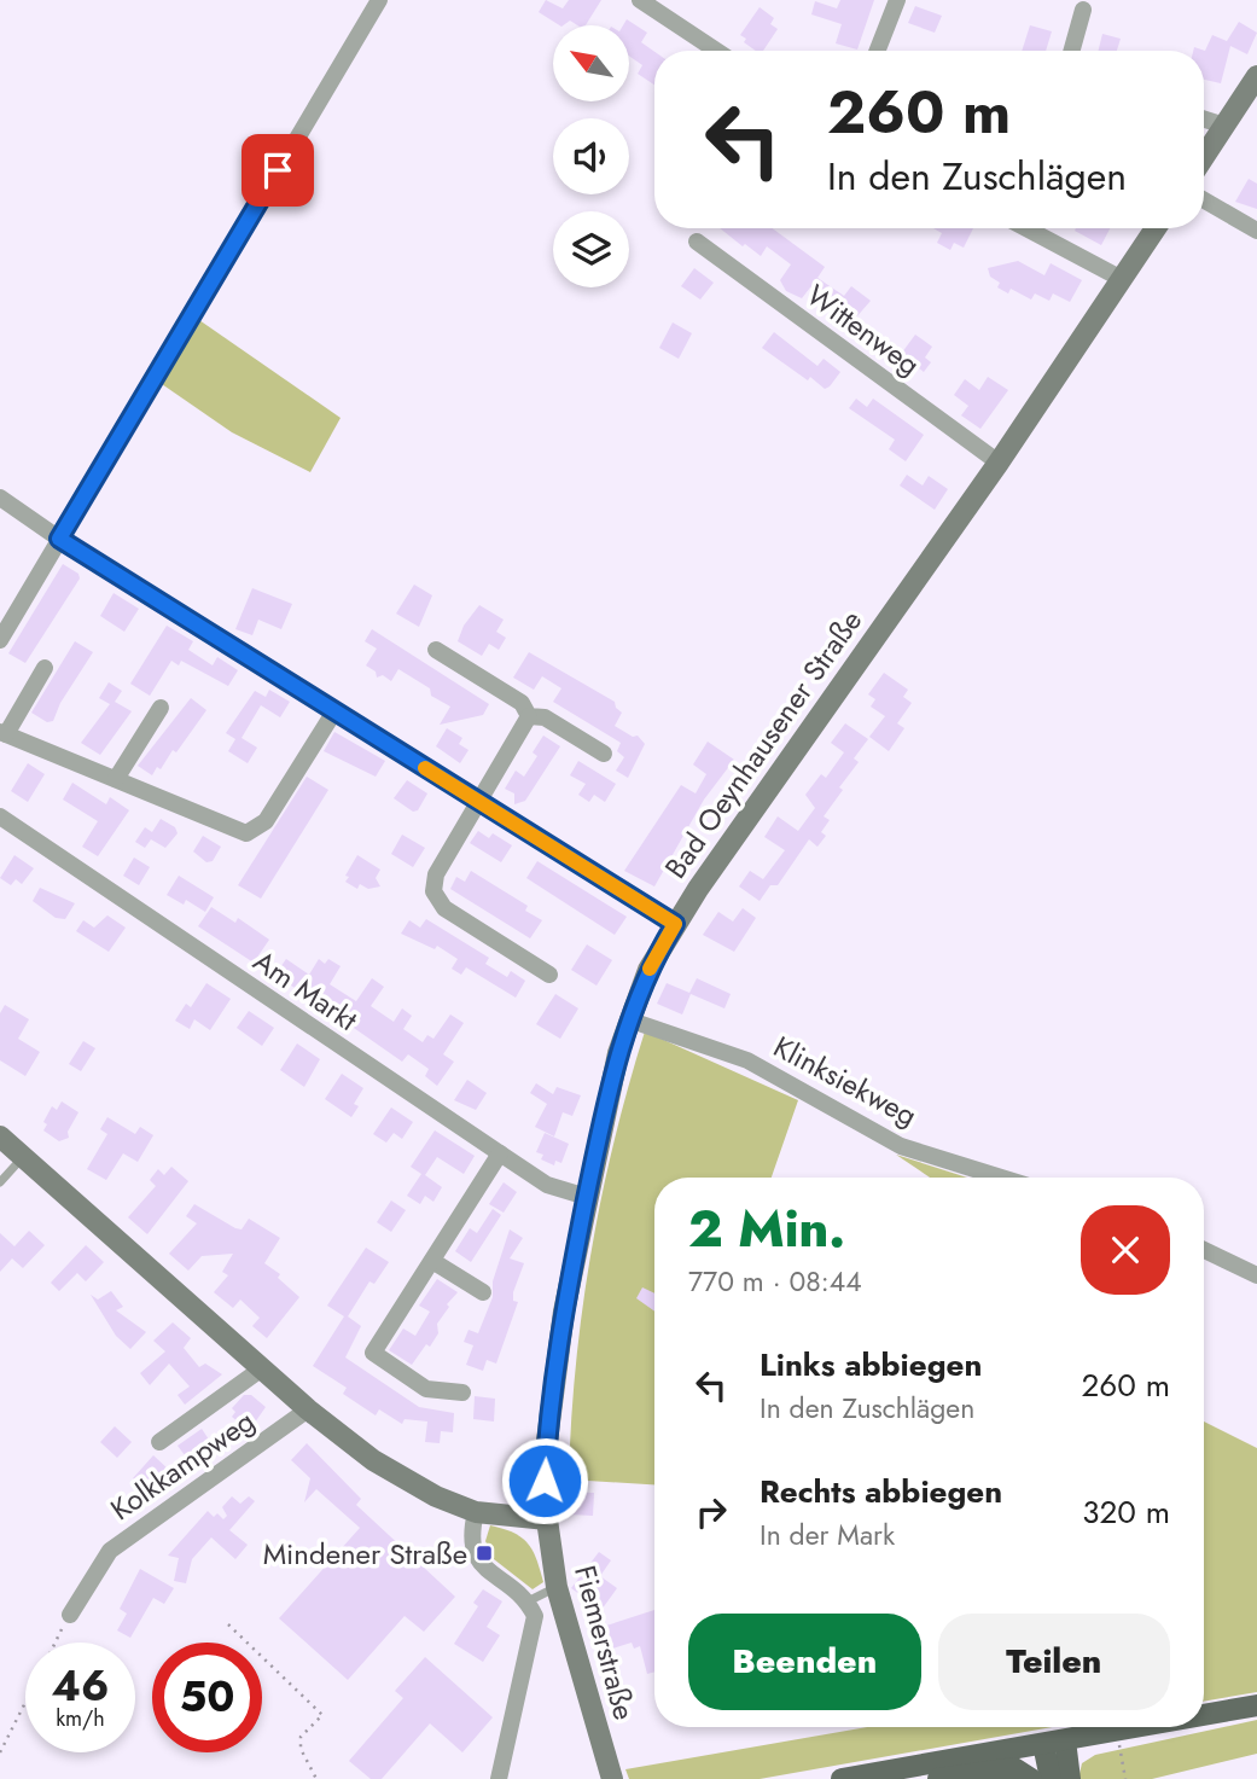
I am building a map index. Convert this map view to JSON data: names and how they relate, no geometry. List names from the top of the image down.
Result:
{
  "streets": {
    "main road": ["Bad Oeynhausener Straße", "Fiemerstraße"],
    "street": [
      "Wittenweg",
      "Am Markt",
      "Klinksiekweg",
      "Kolkkampweg"
    ]
  },
  "crossings": [
    ["Wittenweg", "Bad Oeynhausener Straße"],
    ["Bad Oeynhausener Straße", "Am Markt"],
    ["Bad Oeynhausener Straße", "Klinksiekweg"],
    ["Bad Oeynhausener Straße", "Fiemerstraße"]
  ],
  "places": {
    "transit": ["Mindener Straße"]
  },
  "north": "top left",
  "page": {
    "turn": ["260 m", "In den Zuschlägen"],
    "heading": ["2 Min.", "770 m · 08:44"],
    "list": [
      {
        "name": "Links abbiegen",
        "note": "In den Zuschlägen",
        "value": "260 m"
      },
      {
        "name": "Rechts abbiegen",
        "note": "In der Mark",
        "value": "320 m"
      }
    ],
    "buttons": ["Beenden", "Teilen"],
    "speed": "46 km/h",
    "limit": "50"
  }
}
